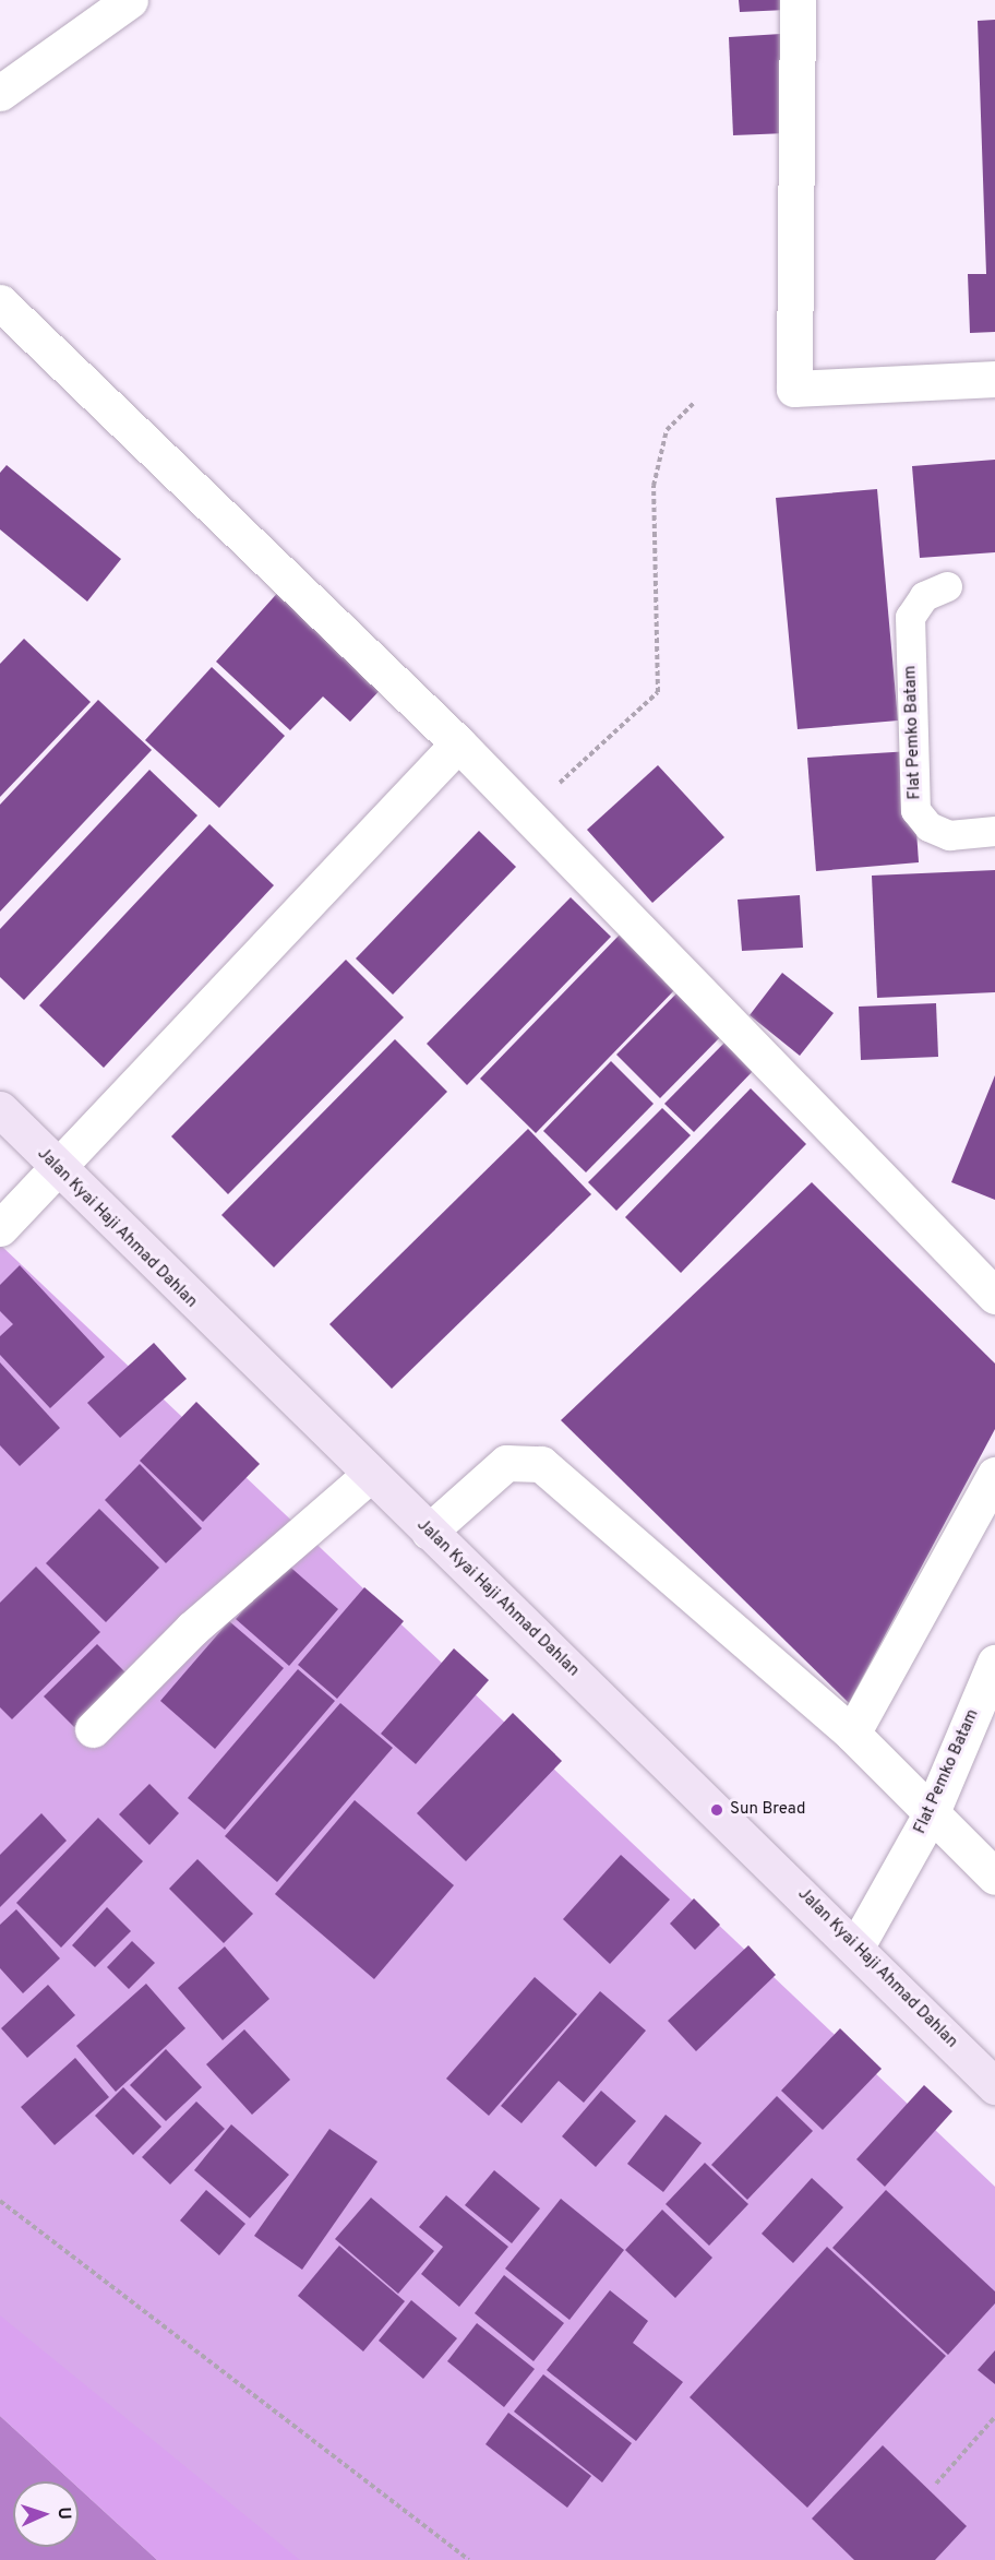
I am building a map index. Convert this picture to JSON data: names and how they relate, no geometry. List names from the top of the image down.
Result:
{
  "streets": {
    "main road": ["Jalan Kyai Haji Ahmad Dahlan"],
    "street": ["Flat Pemko Batam"]
  },
  "crossings": [
    ["Flat Pemko Batam", "Jalan Kyai Haji Ahmad Dahlan"]
  ],
  "places": ["Sun Bread"],
  "north": "right"
}
